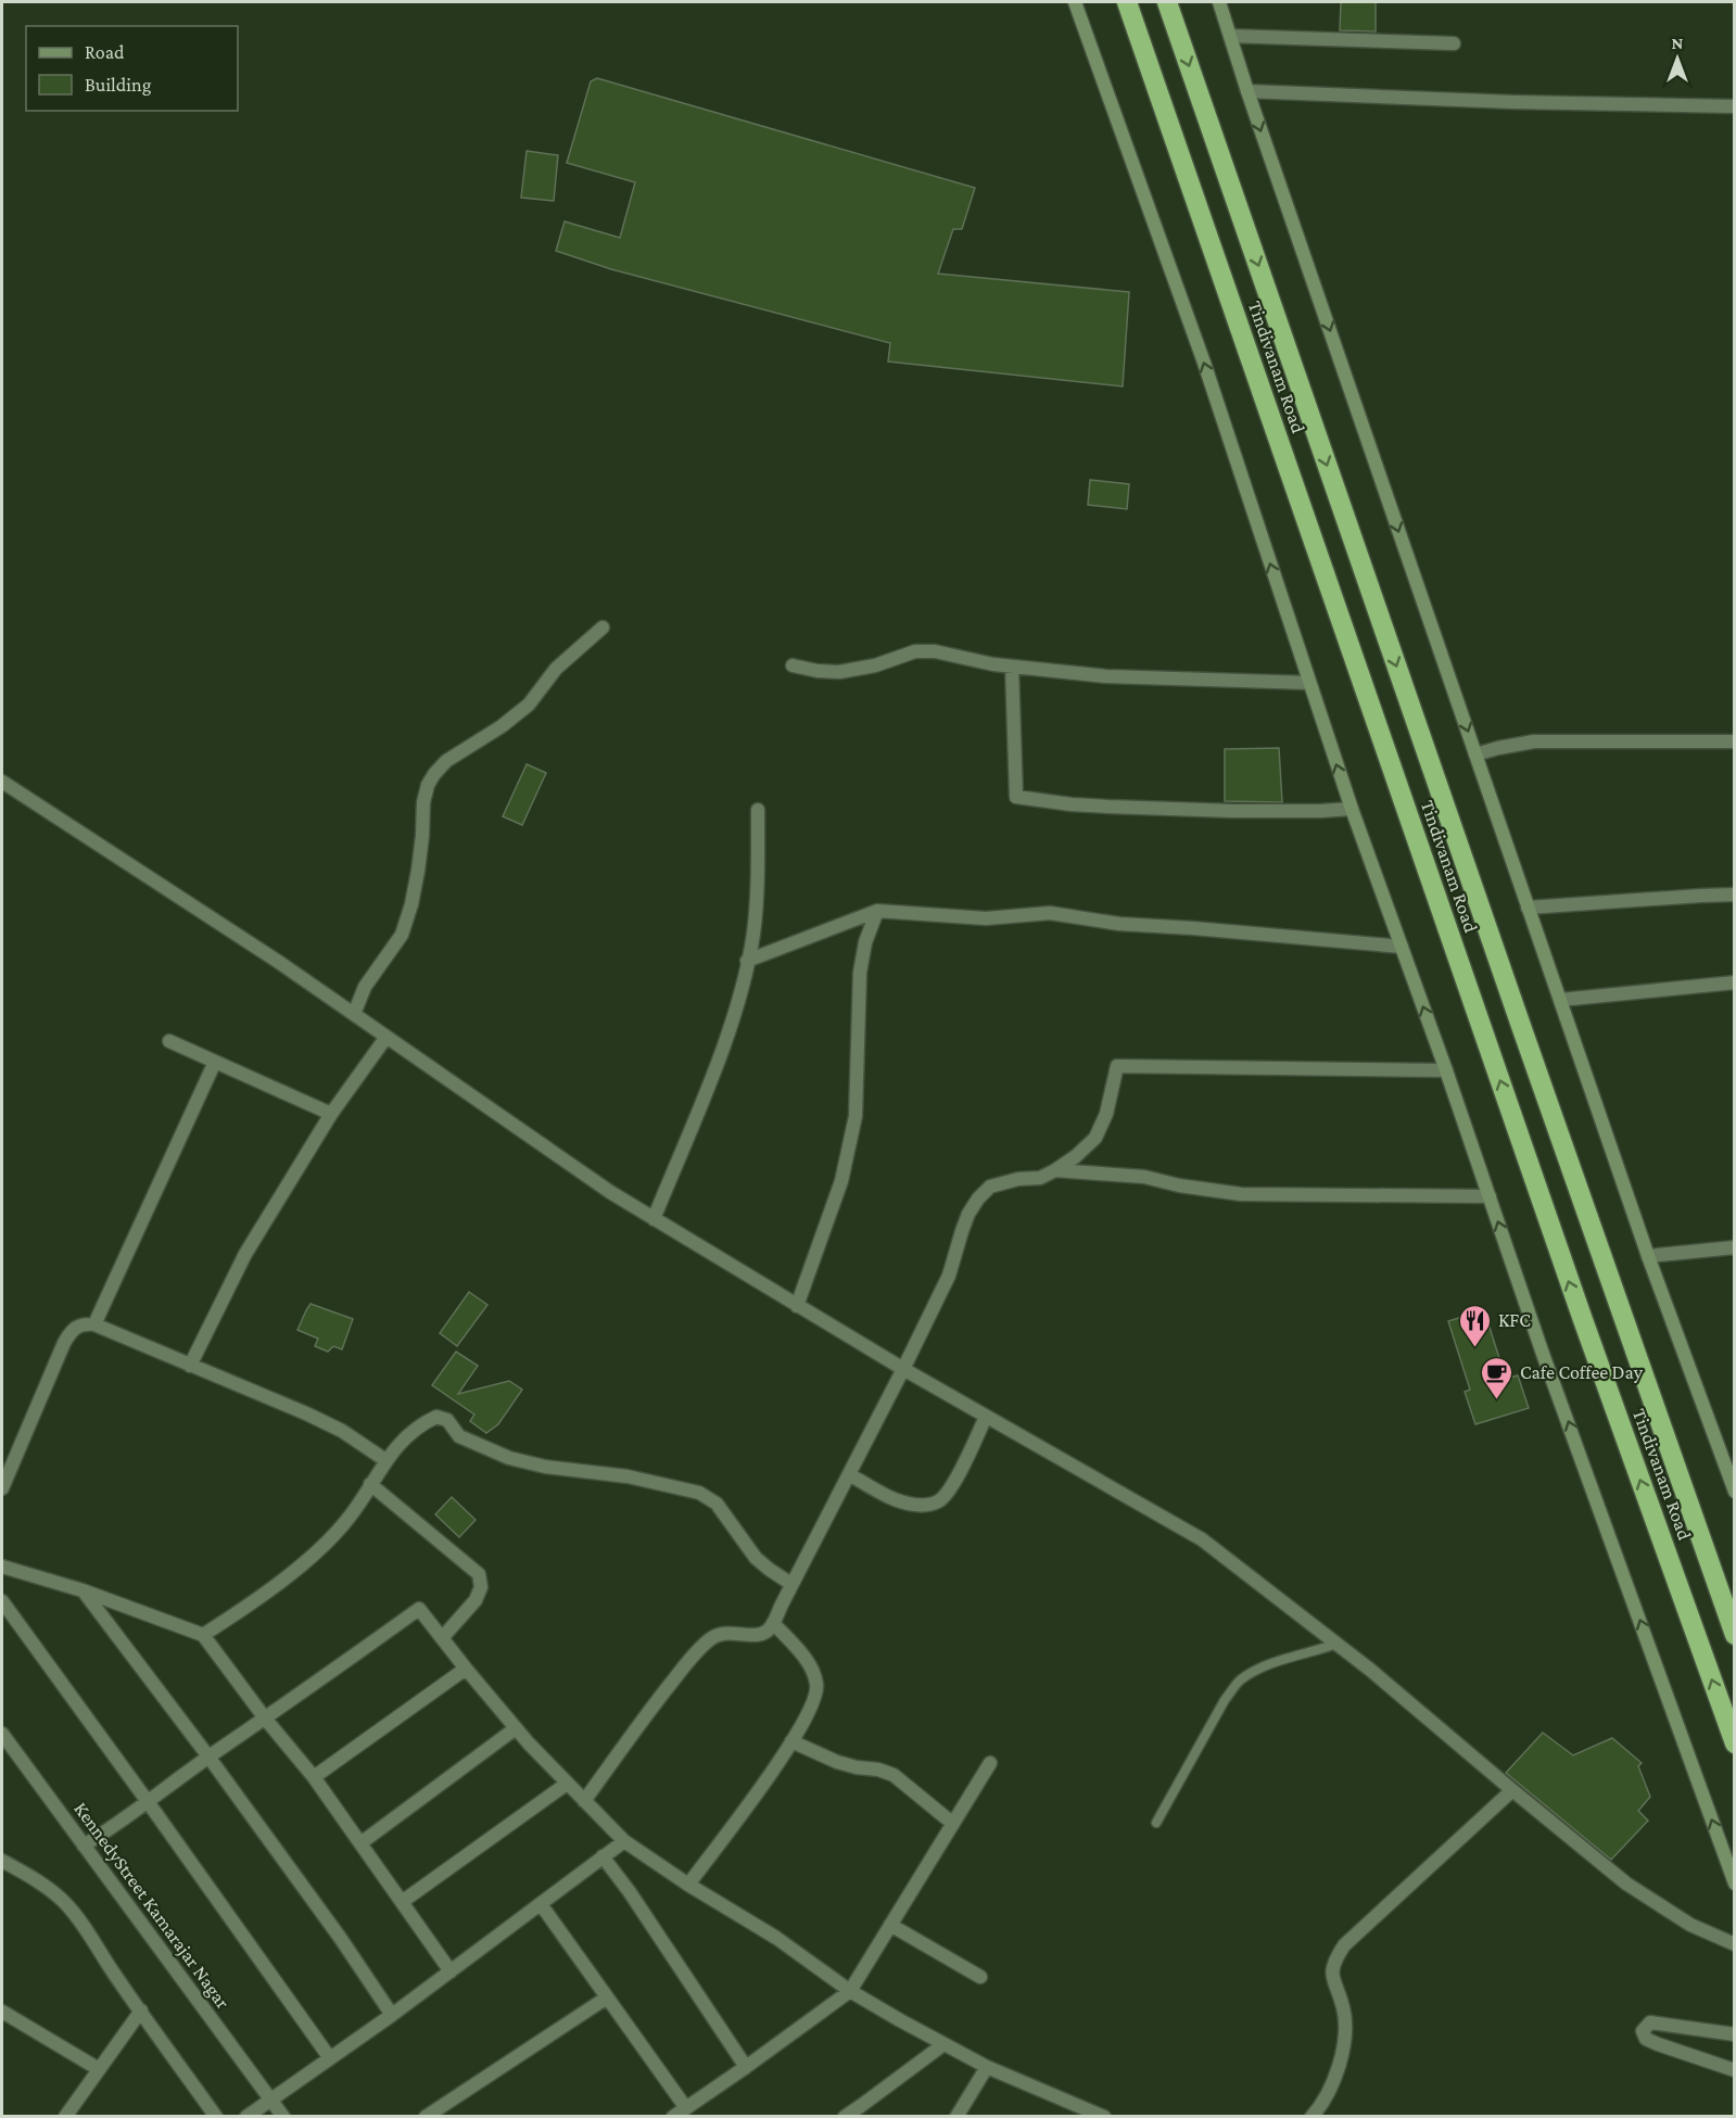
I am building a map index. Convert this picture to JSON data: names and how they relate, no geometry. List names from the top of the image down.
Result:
{
  "streets": {
    "highway": ["Tindivanam Road"],
    "street": ["KennedyStreet Kamarajar Nagar"]
  },
  "places": {
    "restaurant": ["KFC"],
    "cafe": ["Cafe Coffee Day"]
  },
  "legend": ["Road", "Building"],
  "north": "top"
}
